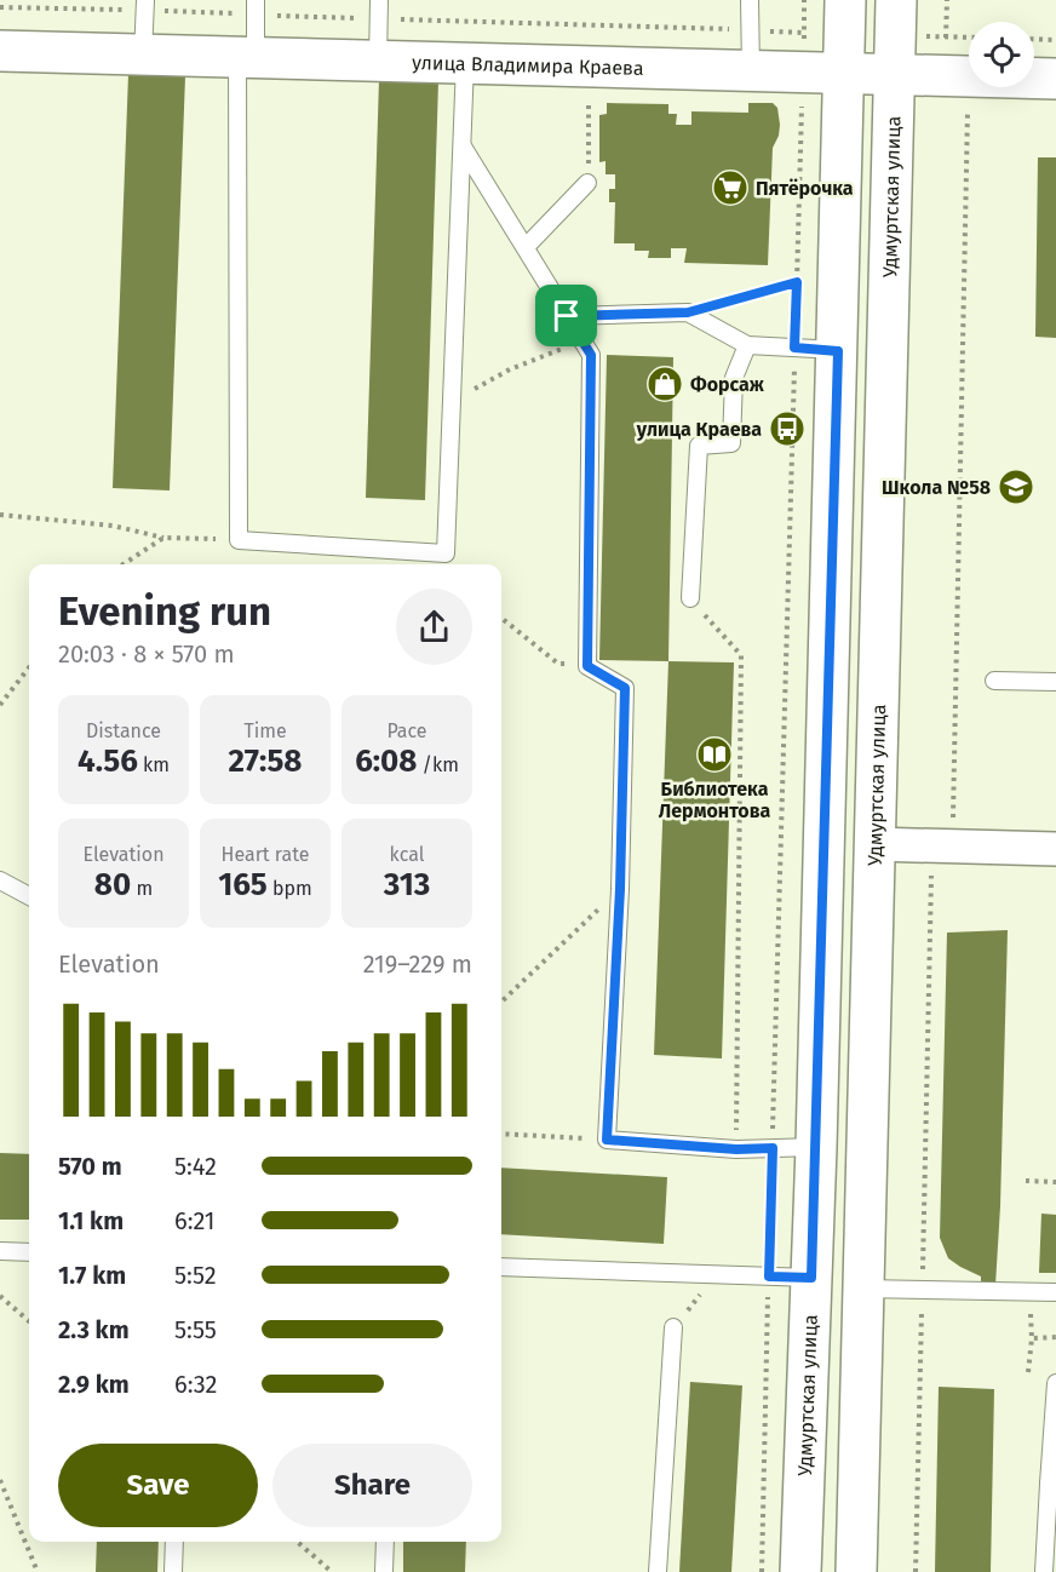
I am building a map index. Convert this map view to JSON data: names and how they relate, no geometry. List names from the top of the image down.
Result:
{
  "streets": {
    "main road": ["улица Владимира Краева", "Удмуртская улица"]
  },
  "crossings": [
    ["улица Владимира Краева", "Удмуртская улица"]
  ],
  "places": {
    "supermarket": ["Пятёрочка"],
    "shop": ["Форсаж"],
    "bus stop": ["улица Краева"],
    "school or university": ["Школа №58"],
    "library": ["Библиотека Лермонтова"]
  },
  "page": {
    "heading": ["Evening run", "20:03 · 8 × 570 m"],
    "stats": [
      ["Distance", "4.56 km"],
      ["Time", "27:58"],
      ["Pace", "6:08 /km"],
      ["Elevation", "80 m"],
      ["Heart rate", "165 bpm"],
      ["kcal", "313"]
    ],
    "chart": ["Elevation", "219–229 m"],
    "list": [
      {
        "name": "570 m",
        "note": "5:42"
      },
      {
        "name": "1.1 km",
        "note": "6:21"
      },
      {
        "name": "1.7 km",
        "note": "5:52"
      },
      {
        "name": "2.3 km",
        "note": "5:55"
      },
      {
        "name": "2.9 km",
        "note": "6:32"
      }
    ],
    "buttons": ["Save", "Share"]
  }
}
